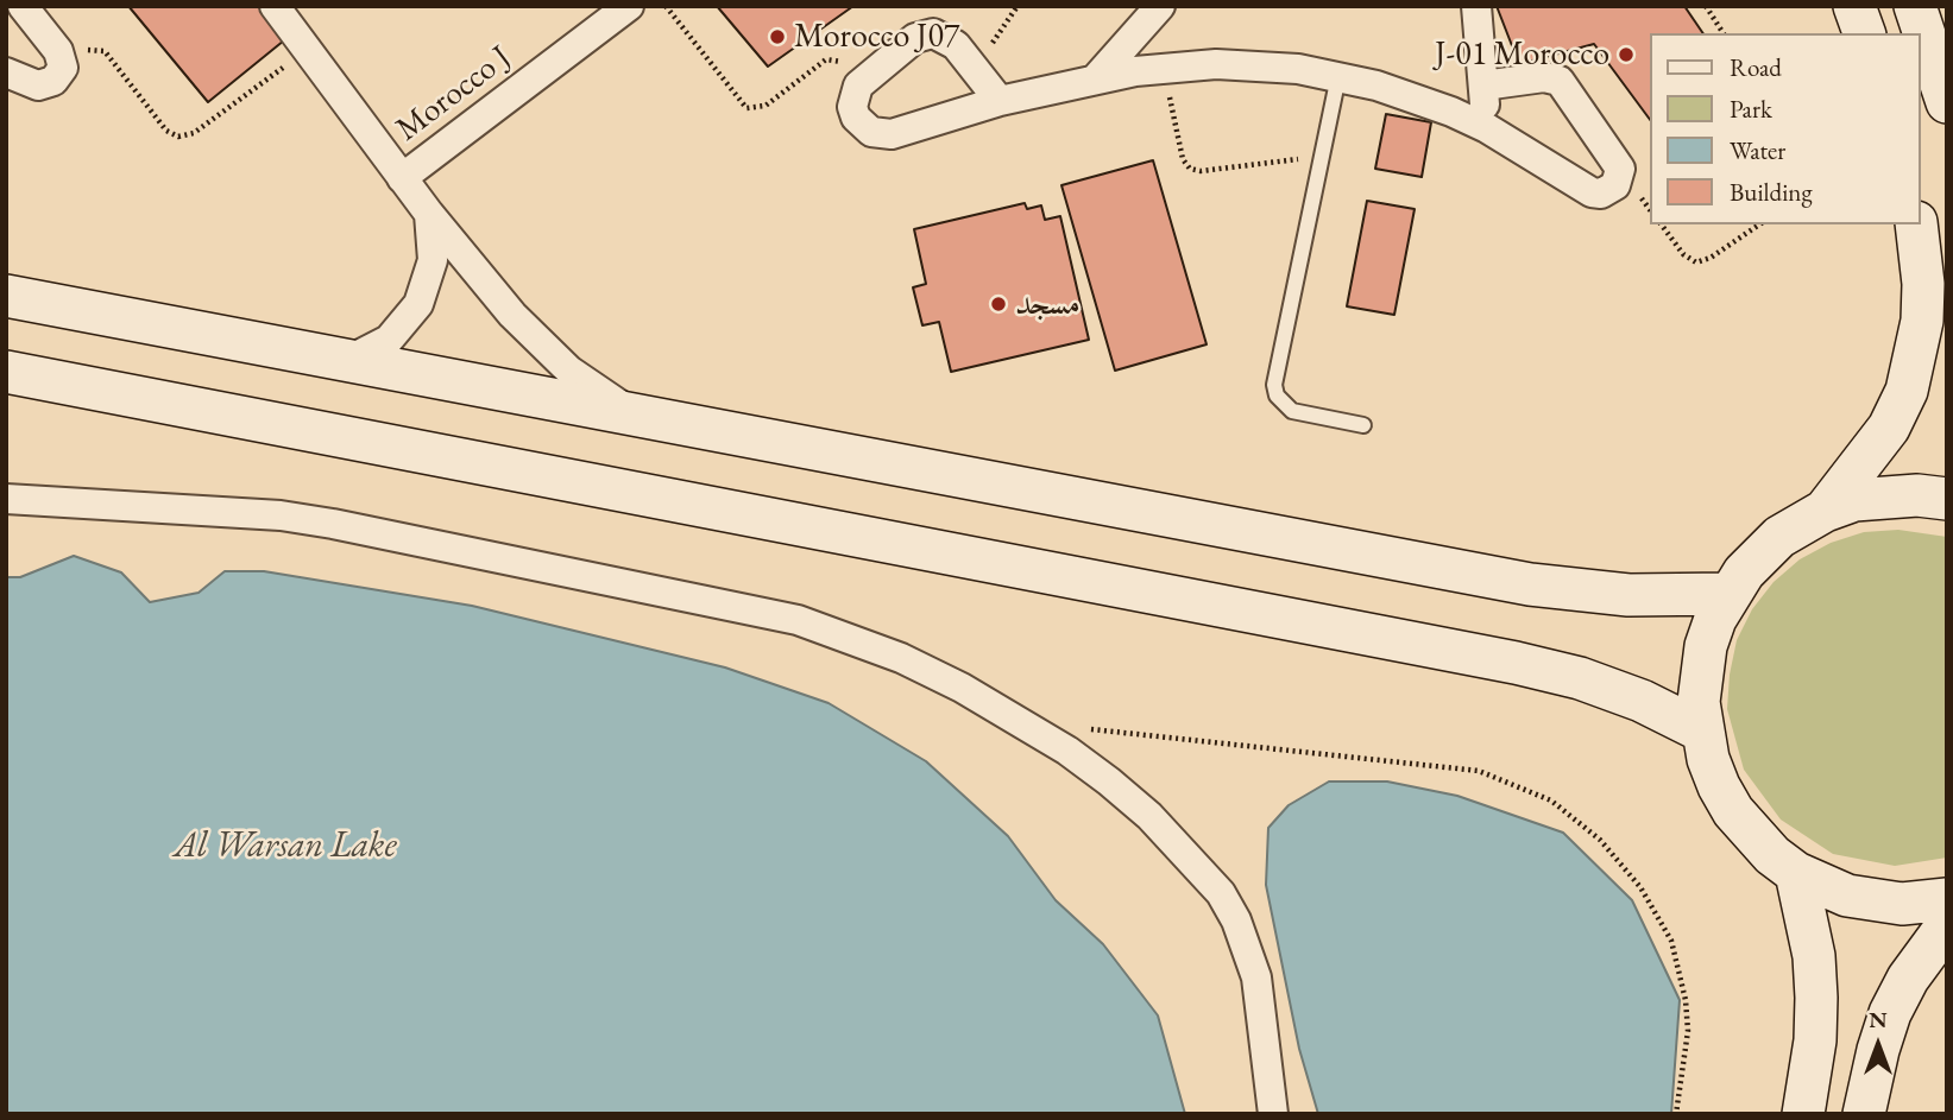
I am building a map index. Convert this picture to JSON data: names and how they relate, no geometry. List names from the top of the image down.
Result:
{
  "streets": {
    "street": ["Morocco J"]
  },
  "water": ["Al Warsan Lake"],
  "places": ["Morocco J07", "J-01 Morocco", "مسجد"],
  "legend": [
    "Road",
    "Park",
    "Water",
    "Building"
  ],
  "north": "top"
}
